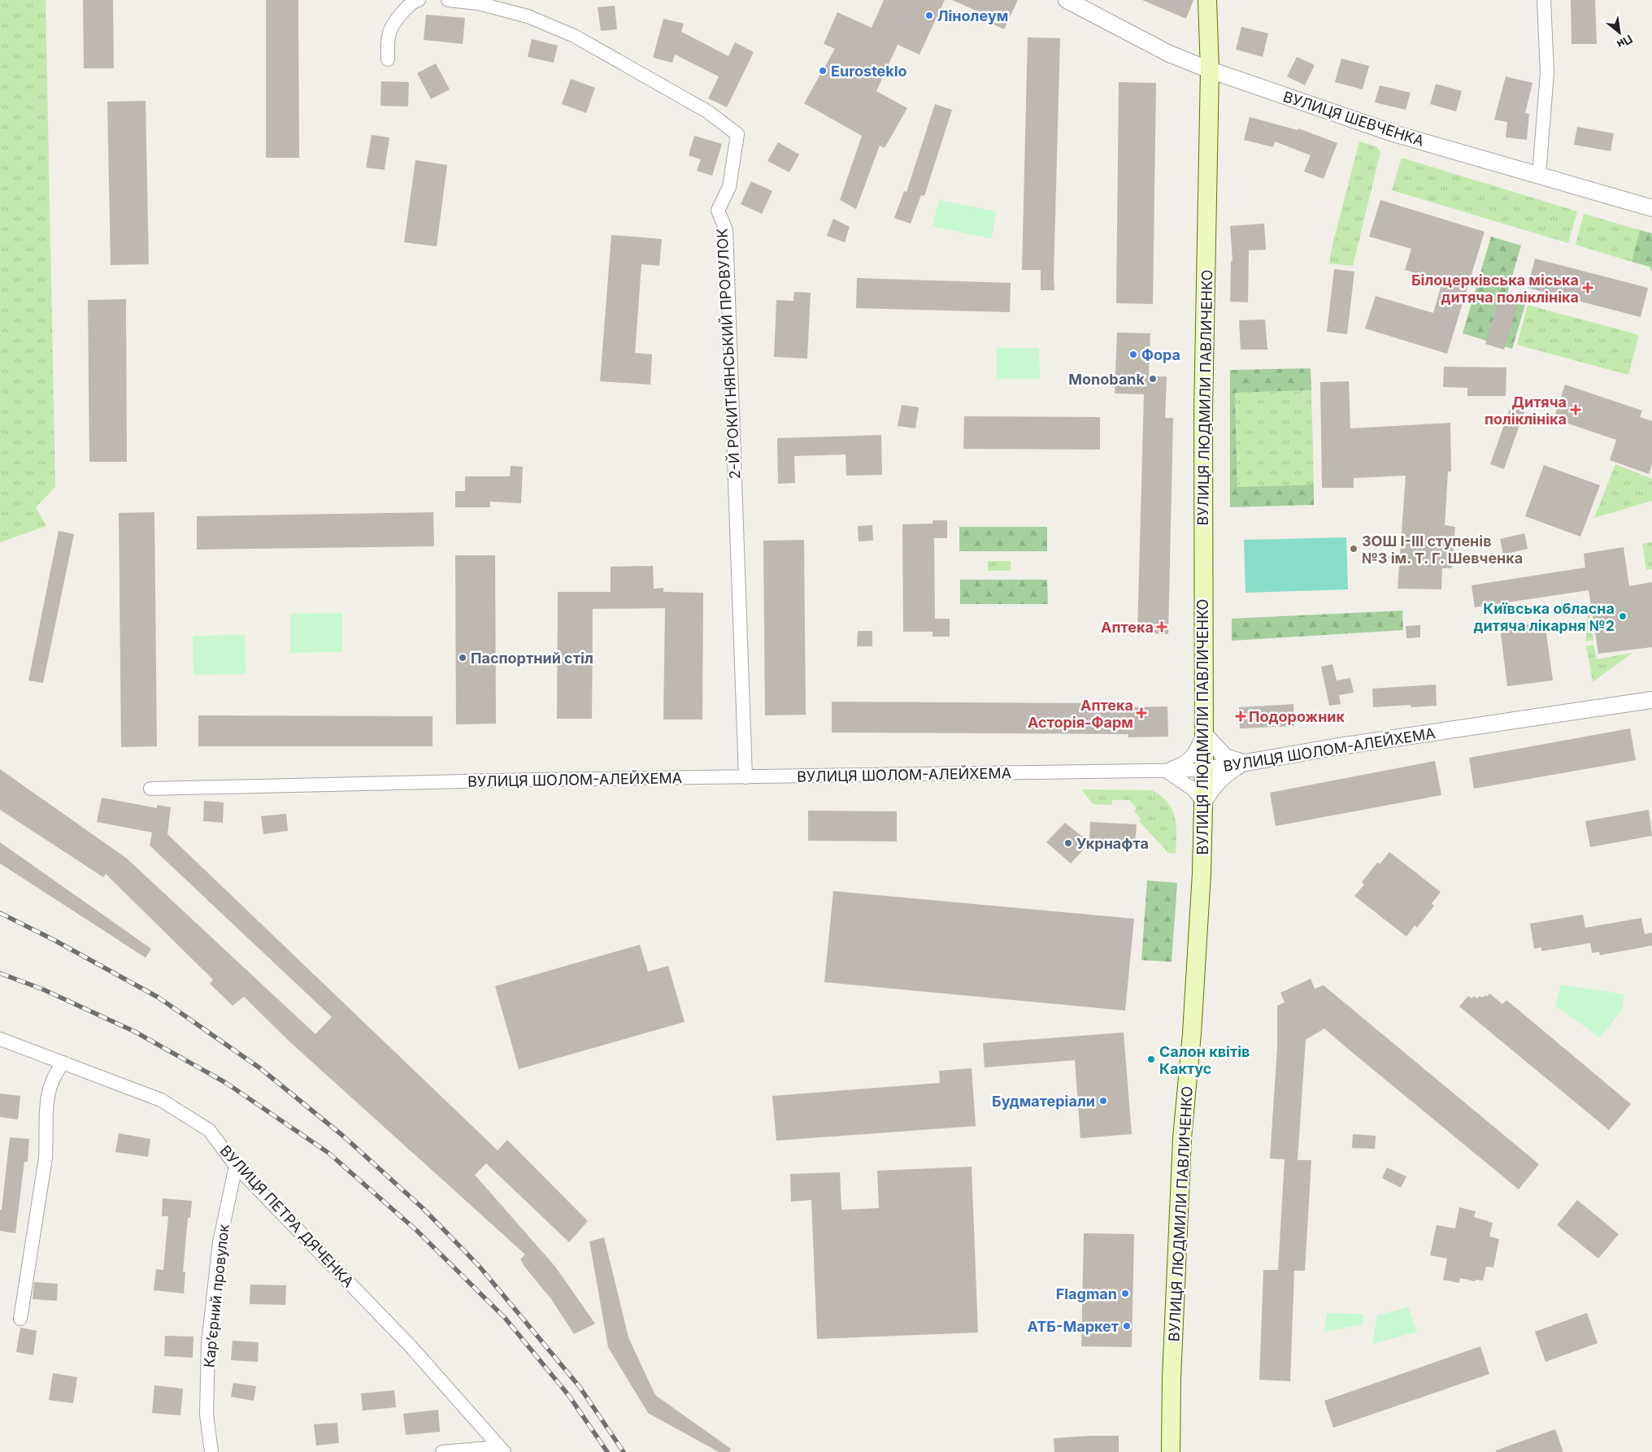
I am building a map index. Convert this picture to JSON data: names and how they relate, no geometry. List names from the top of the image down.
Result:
{
  "streets": {
    "main road": ["ВУЛИЦЯ ЛЮДМИЛИ ПАВЛИЧЕНКО"],
    "street": [
      "ВУЛИЦЯ ШЕВЧЕНКА",
      "2-Й РОКИТНЯНСЬКИЙ ПРОВУЛОК",
      "ВУЛИЦЯ ШОЛОМ-АЛЕЙХЕМА",
      "ВУЛИЦЯ ПЕТРА ДЯЧЕНКА",
      "Карʼєрний провулок"
    ]
  },
  "crossings": [
    ["ВУЛИЦЯ ШЕВЧЕНКА", "ВУЛИЦЯ ЛЮДМИЛИ ПАВЛИЧЕНКО"],
    ["2-Й РОКИТНЯНСЬКИЙ ПРОВУЛОК", "ВУЛИЦЯ ШОЛОМ-АЛЕЙХЕМА"],
    ["ВУЛИЦЯ ЛЮДМИЛИ ПАВЛИЧЕНКО", "ВУЛИЦЯ ШОЛОМ-АЛЕЙХЕМА"],
    ["ВУЛИЦЯ ПЕТРА ДЯЧЕНКА", "Карʼєрний провулок"]
  ],
  "places": {
    "other": [
      "Лінолеум",
      "Eurosteklo",
      "Фора",
      "Monobank",
      "ЗОШ І-ІІІ ступенів №3 ім. Т. Г. Шевченка",
      "Київська обласна дитяча лікарня №2",
      "Паспортний стіл",
      "Укрнафта",
      "Салон квітів Кактус",
      "Будматеріали",
      "Flagman",
      "АТБ-Маркет"
    ],
    "health": [
      "Білоцерківська міська дитяча поліклініка",
      "Дитяча поліклініка",
      "Аптека",
      "Аптека Асторія-Фарм",
      "Подорожник"
    ]
  },
  "north": "bottom right"
}
